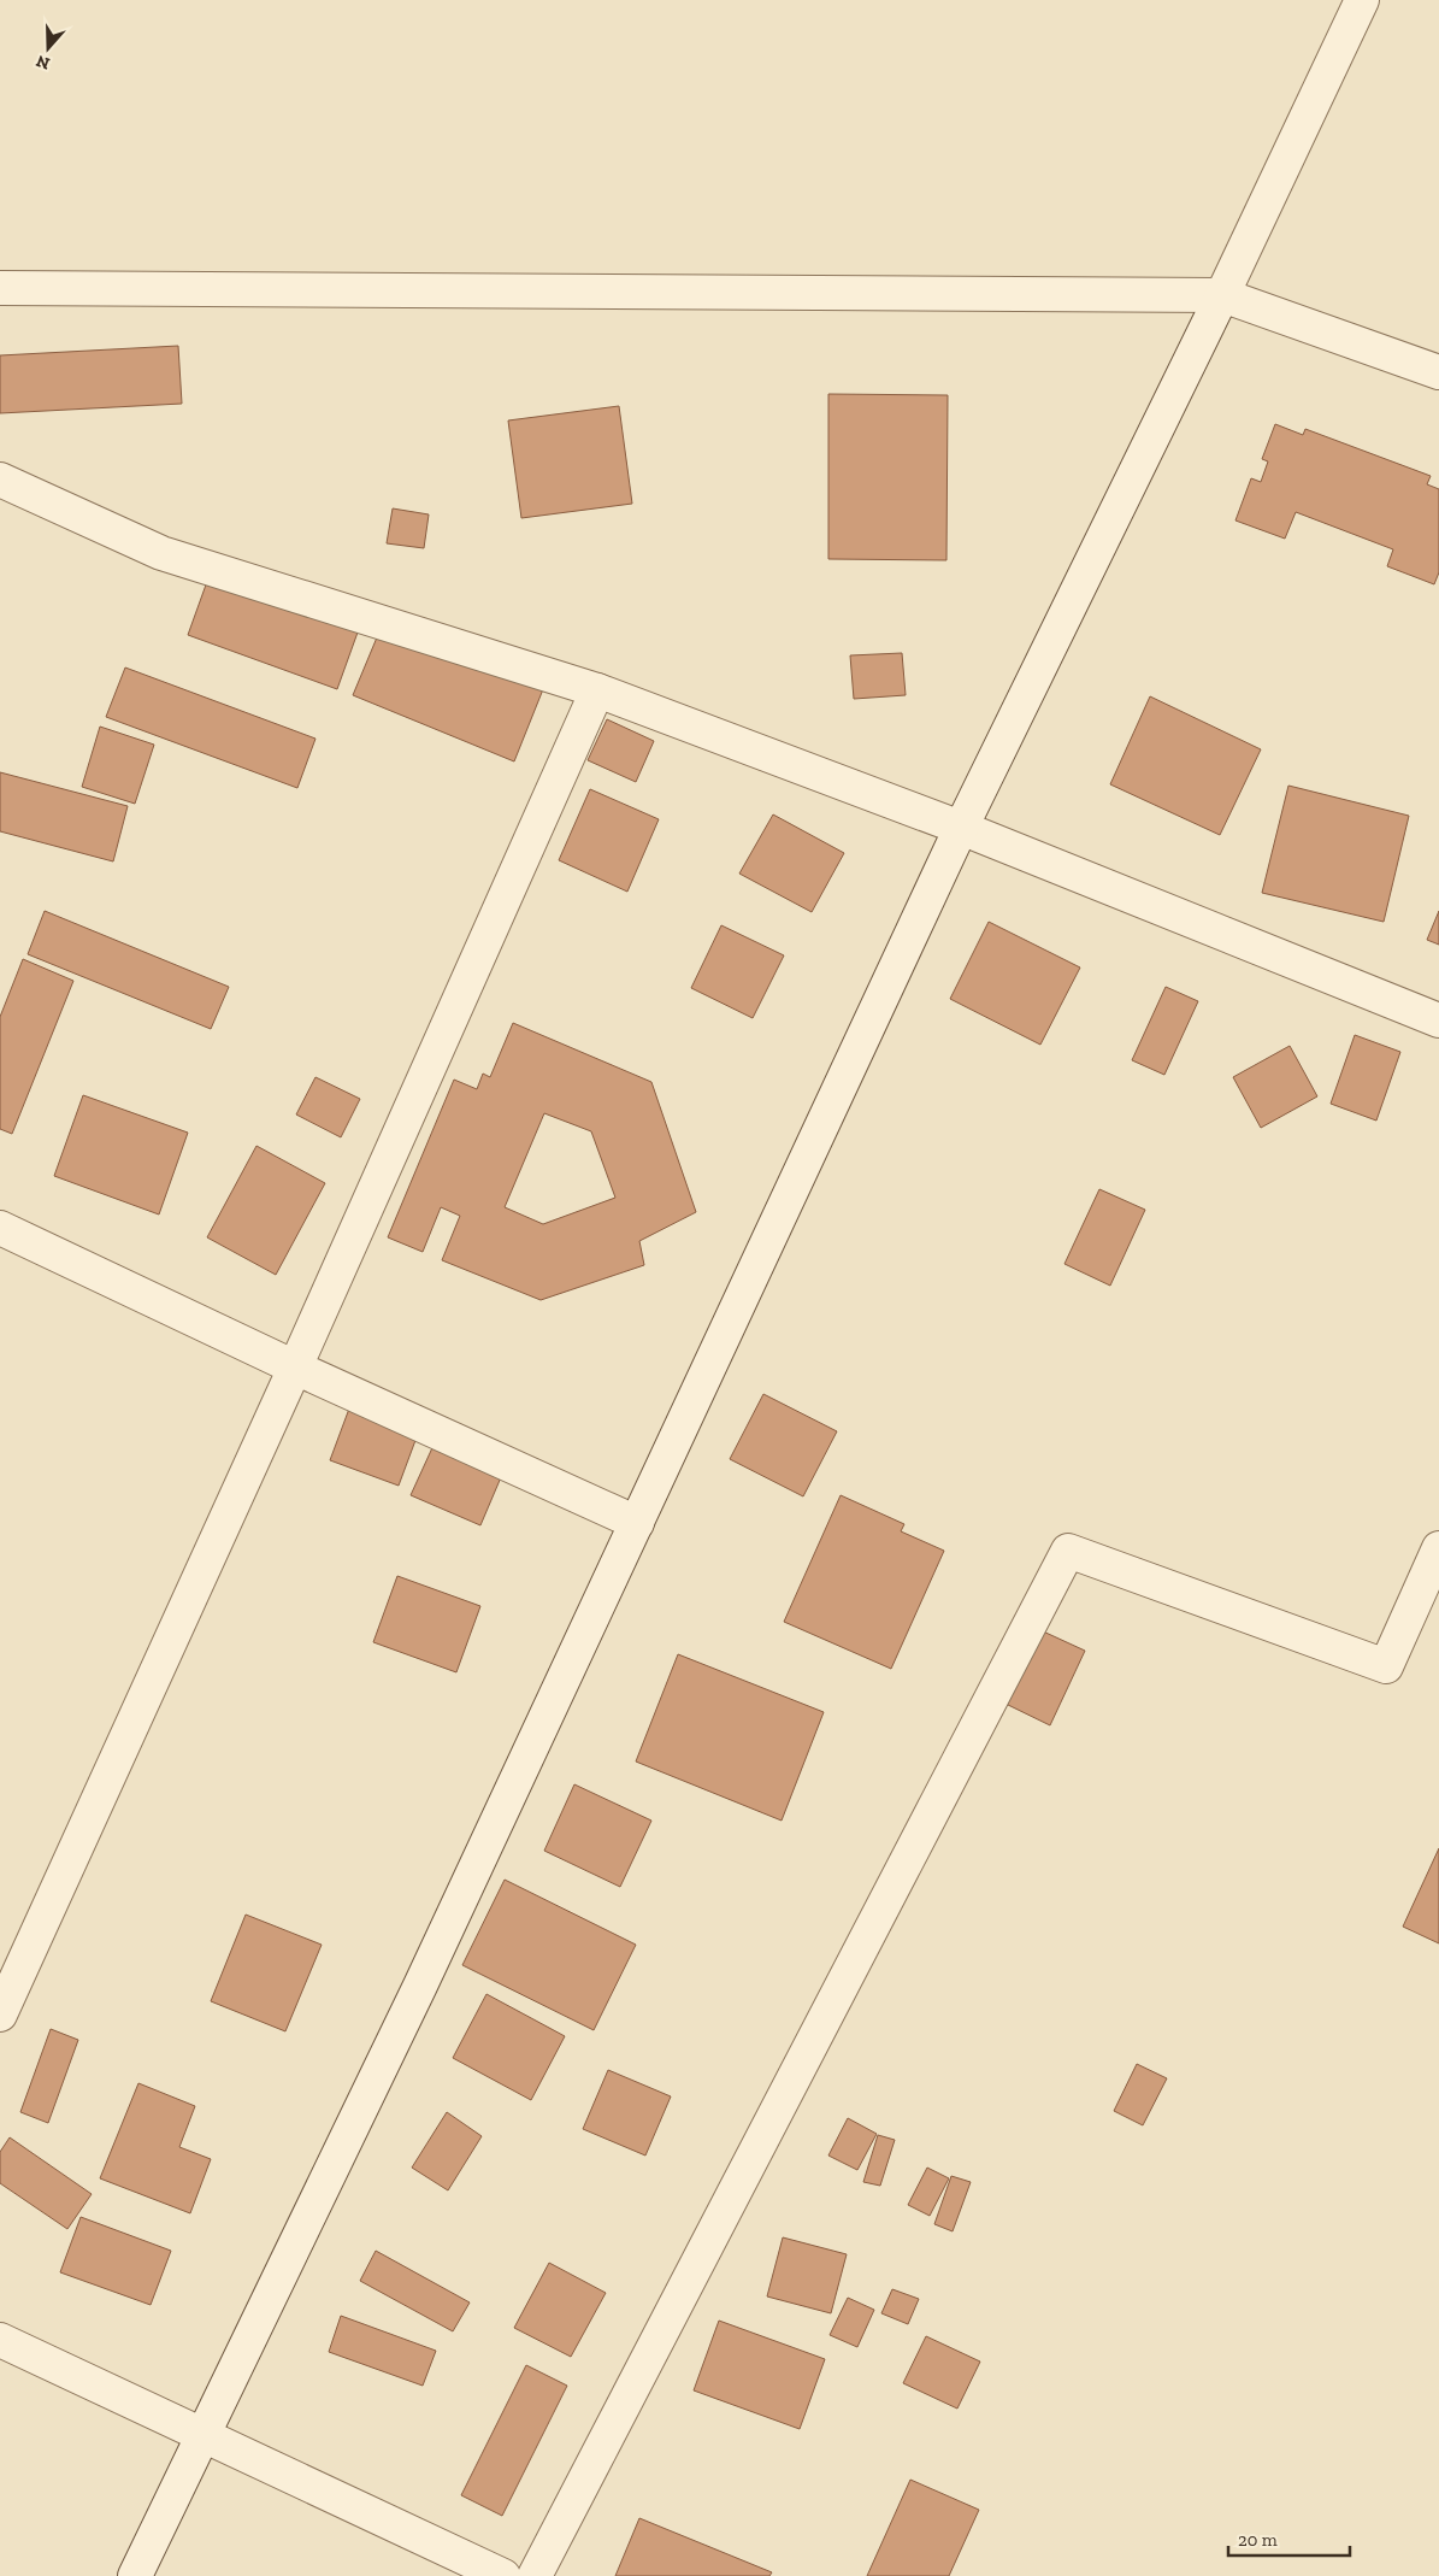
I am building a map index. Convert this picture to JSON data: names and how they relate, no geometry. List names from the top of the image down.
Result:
{
  "scale_bar": "20 m",
  "north": "bottom"
}
